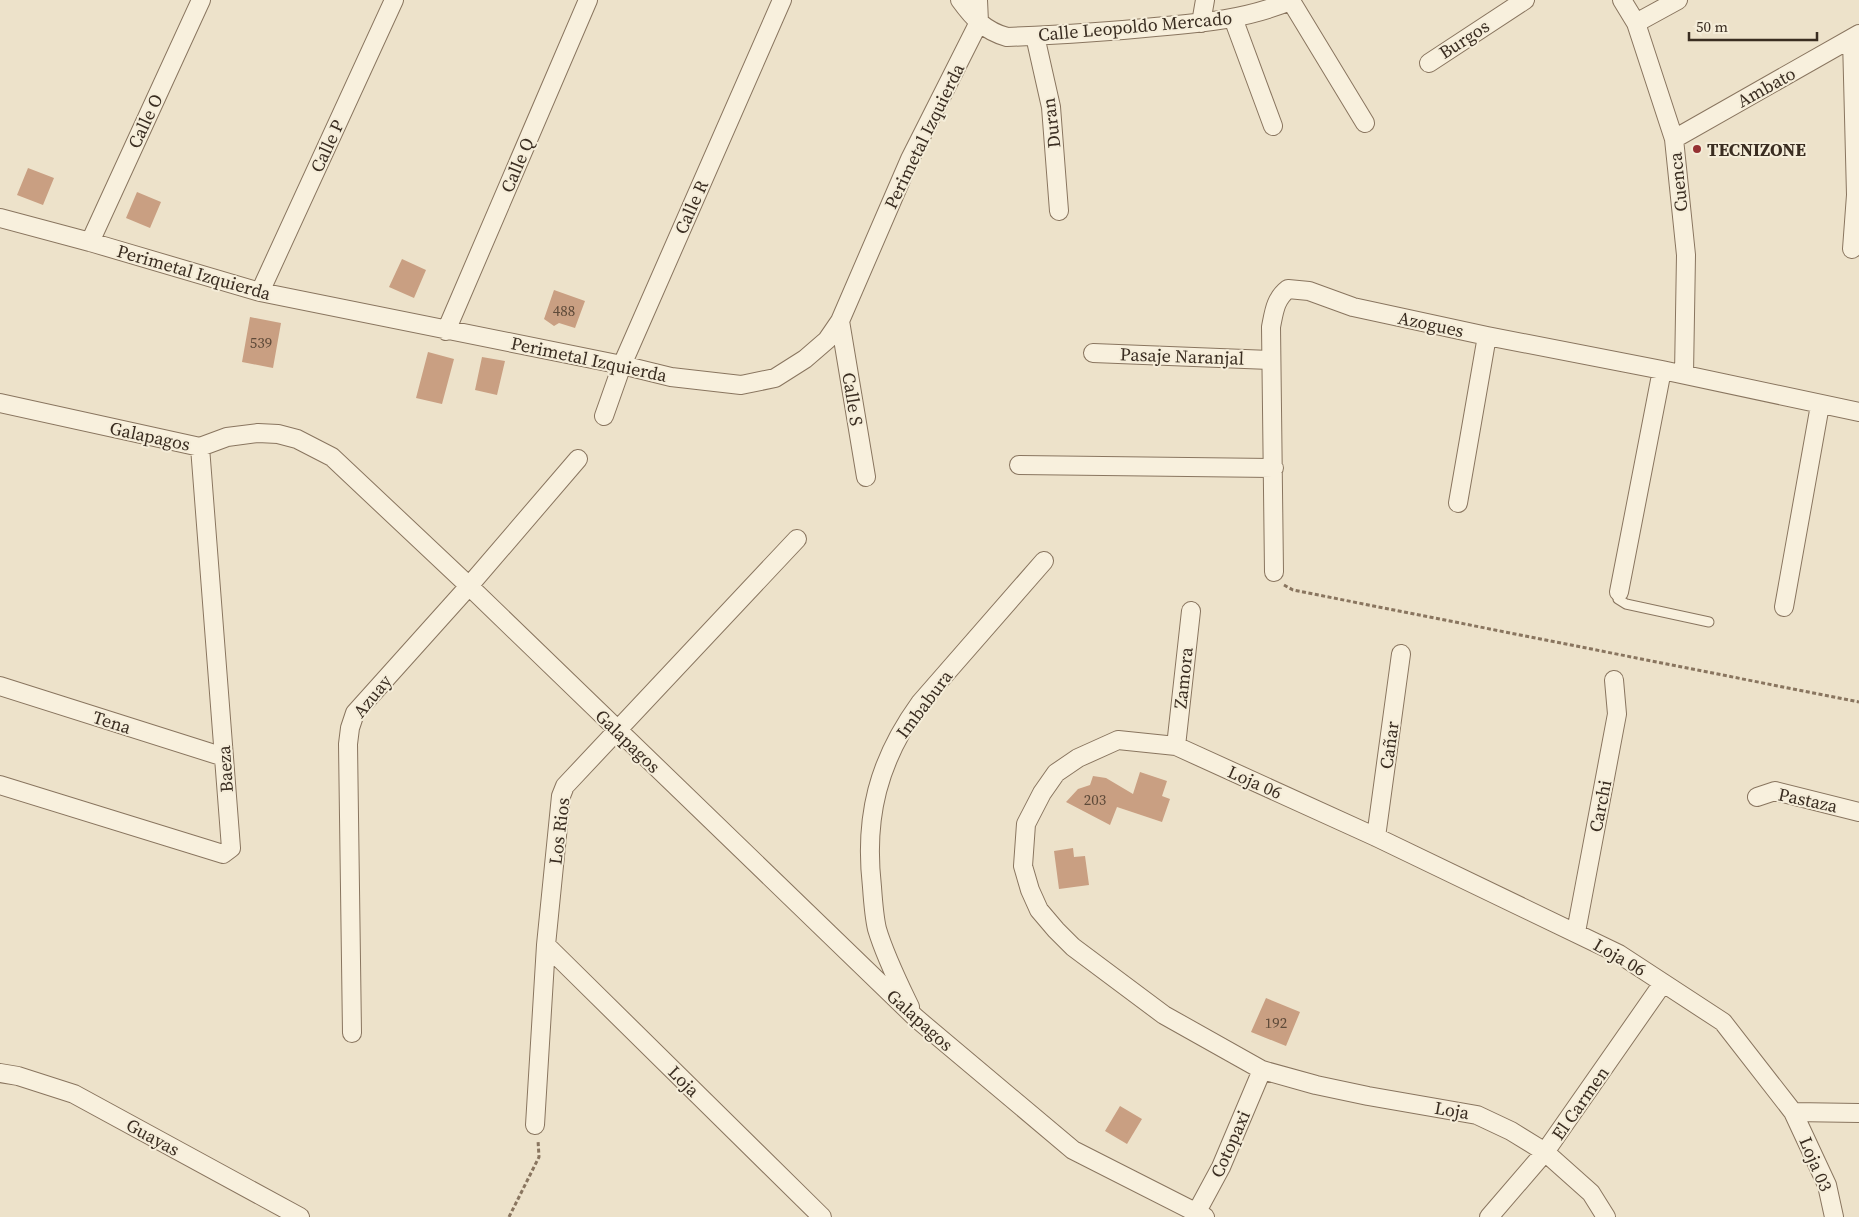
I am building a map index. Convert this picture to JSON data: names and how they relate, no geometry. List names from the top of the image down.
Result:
{
  "streets": {
    "street": [
      "Calle Leopoldo Mercado",
      "Burgos",
      "Ambato",
      "Calle O",
      "Duran",
      "Perimetal Izquierda",
      "Calle P",
      "Calle Q",
      "Cuenca",
      "Calle R",
      "Azogues",
      "Pasaje Naranjal",
      "Calle S",
      "Galapagos",
      "Zamora",
      "Azuay",
      "Imbabura",
      "Tena",
      "Cañar",
      "Baeza",
      "Loja 06",
      "Pastaza",
      "Carchi",
      "Los Rios",
      "Loja",
      "El Carmen",
      "Guayas",
      "Cotopaxi",
      "Loja 03"
    ]
  },
  "crossings": [
    ["Calle Leopoldo Mercado", "Duran"],
    ["Calle Leopoldo Mercado", "Perimetal Izquierda"],
    ["Ambato", "Cuenca"],
    ["Calle O", "Perimetal Izquierda"],
    ["Perimetal Izquierda", "Calle P"],
    ["Perimetal Izquierda", "Calle Q"],
    ["Perimetal Izquierda", "Calle R"],
    ["Perimetal Izquierda", "Calle S"],
    ["Cuenca", "Azogues"],
    ["Azogues", "Pasaje Naranjal"],
    ["Galapagos", "Azuay"],
    ["Galapagos", "Imbabura"],
    ["Galapagos", "Baeza"],
    ["Galapagos", "Los Rios"],
    ["Galapagos", "Cotopaxi"],
    ["Zamora", "Loja 06"],
    ["Tena", "Baeza"],
    ["Cañar", "Loja 06"],
    ["Loja 06", "Carchi"],
    ["Loja 06", "Loja"],
    ["Loja 06", "El Carmen"],
    ["Loja 06", "Cotopaxi"],
    ["Loja 06", "Loja 03"],
    ["Los Rios", "Loja"],
    ["Loja", "El Carmen"],
    ["Loja", "Cotopaxi"]
  ],
  "places": ["TECNIZONE"],
  "house_numbers": [
    "488",
    "539",
    "203",
    "192"
  ],
  "scale_bar": "50 m"
}
